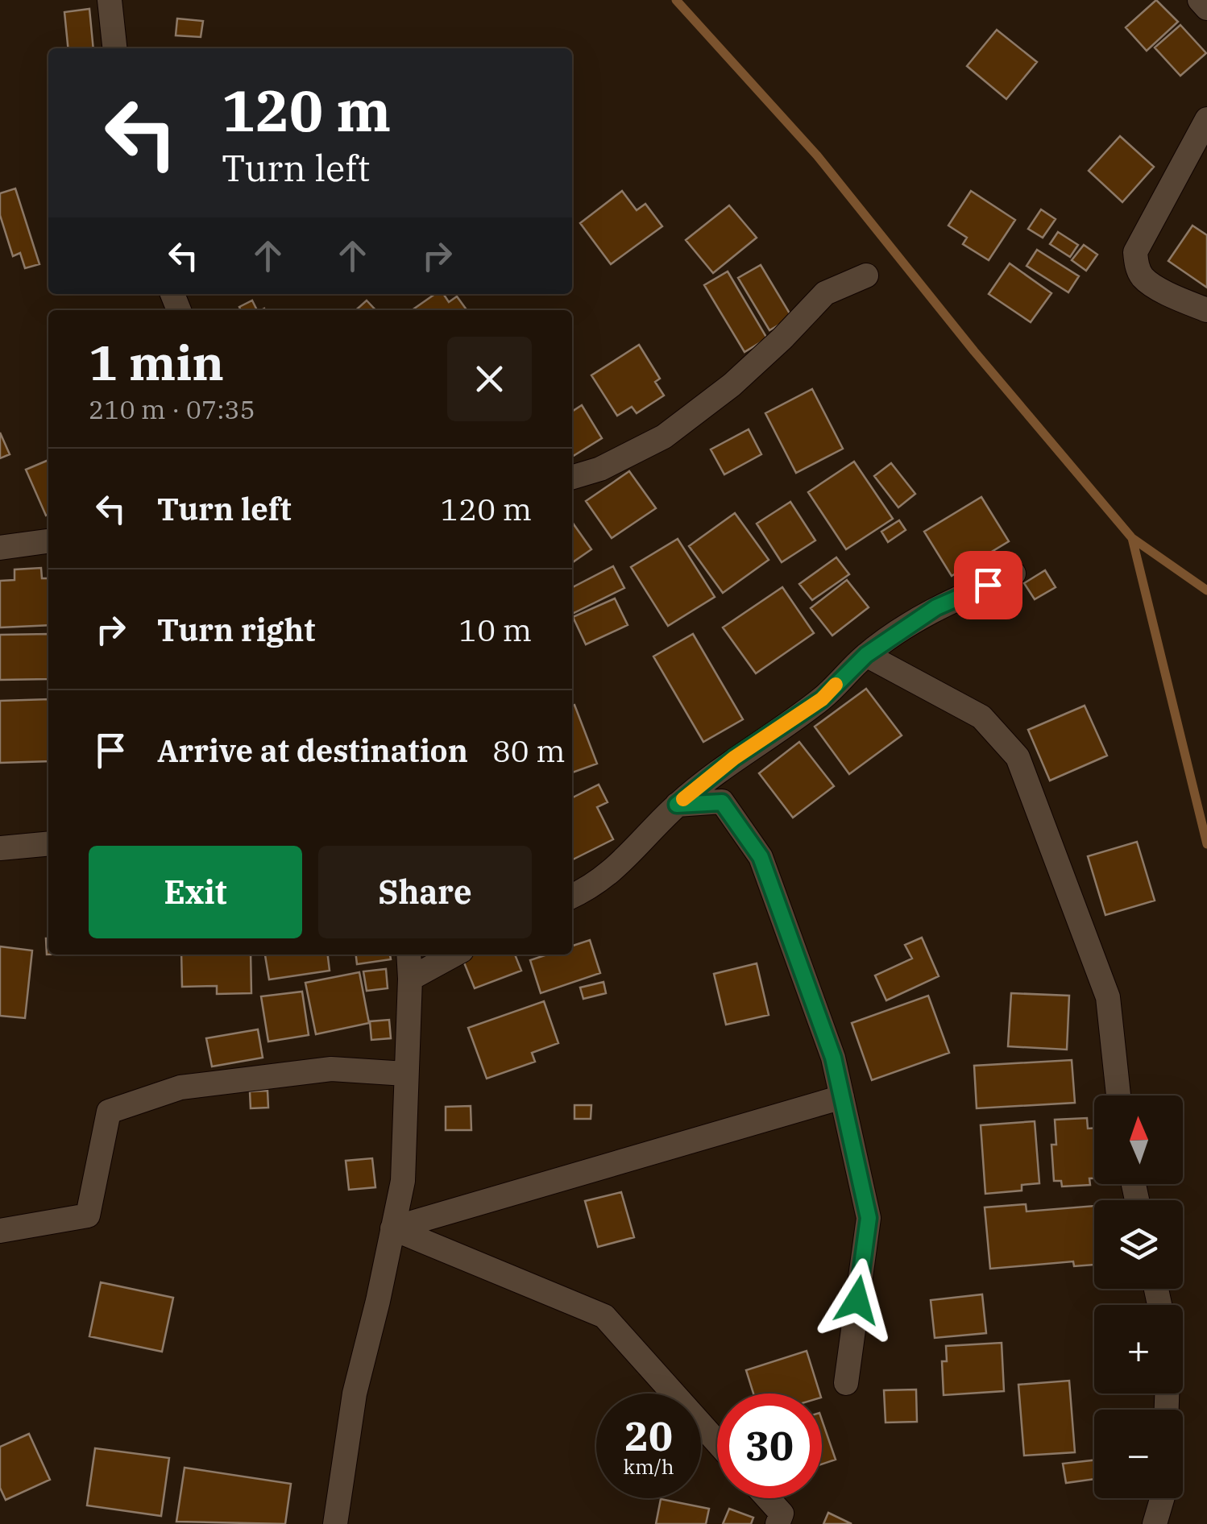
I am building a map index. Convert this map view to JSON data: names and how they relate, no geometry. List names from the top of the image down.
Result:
{
  "north": "top",
  "page": {
    "turn": ["120 m", "Turn left"],
    "heading": ["1 min", "210 m · 07:35"],
    "list": [
      {
        "name": "Turn left",
        "value": "120 m"
      },
      {
        "name": "Turn right",
        "value": "10 m"
      },
      {
        "name": "Arrive at destination",
        "value": "80 m"
      }
    ],
    "buttons": ["Exit", "Share"],
    "map_buttons": ["+", "−"],
    "speed": "20 km/h",
    "limit": "30"
  }
}
